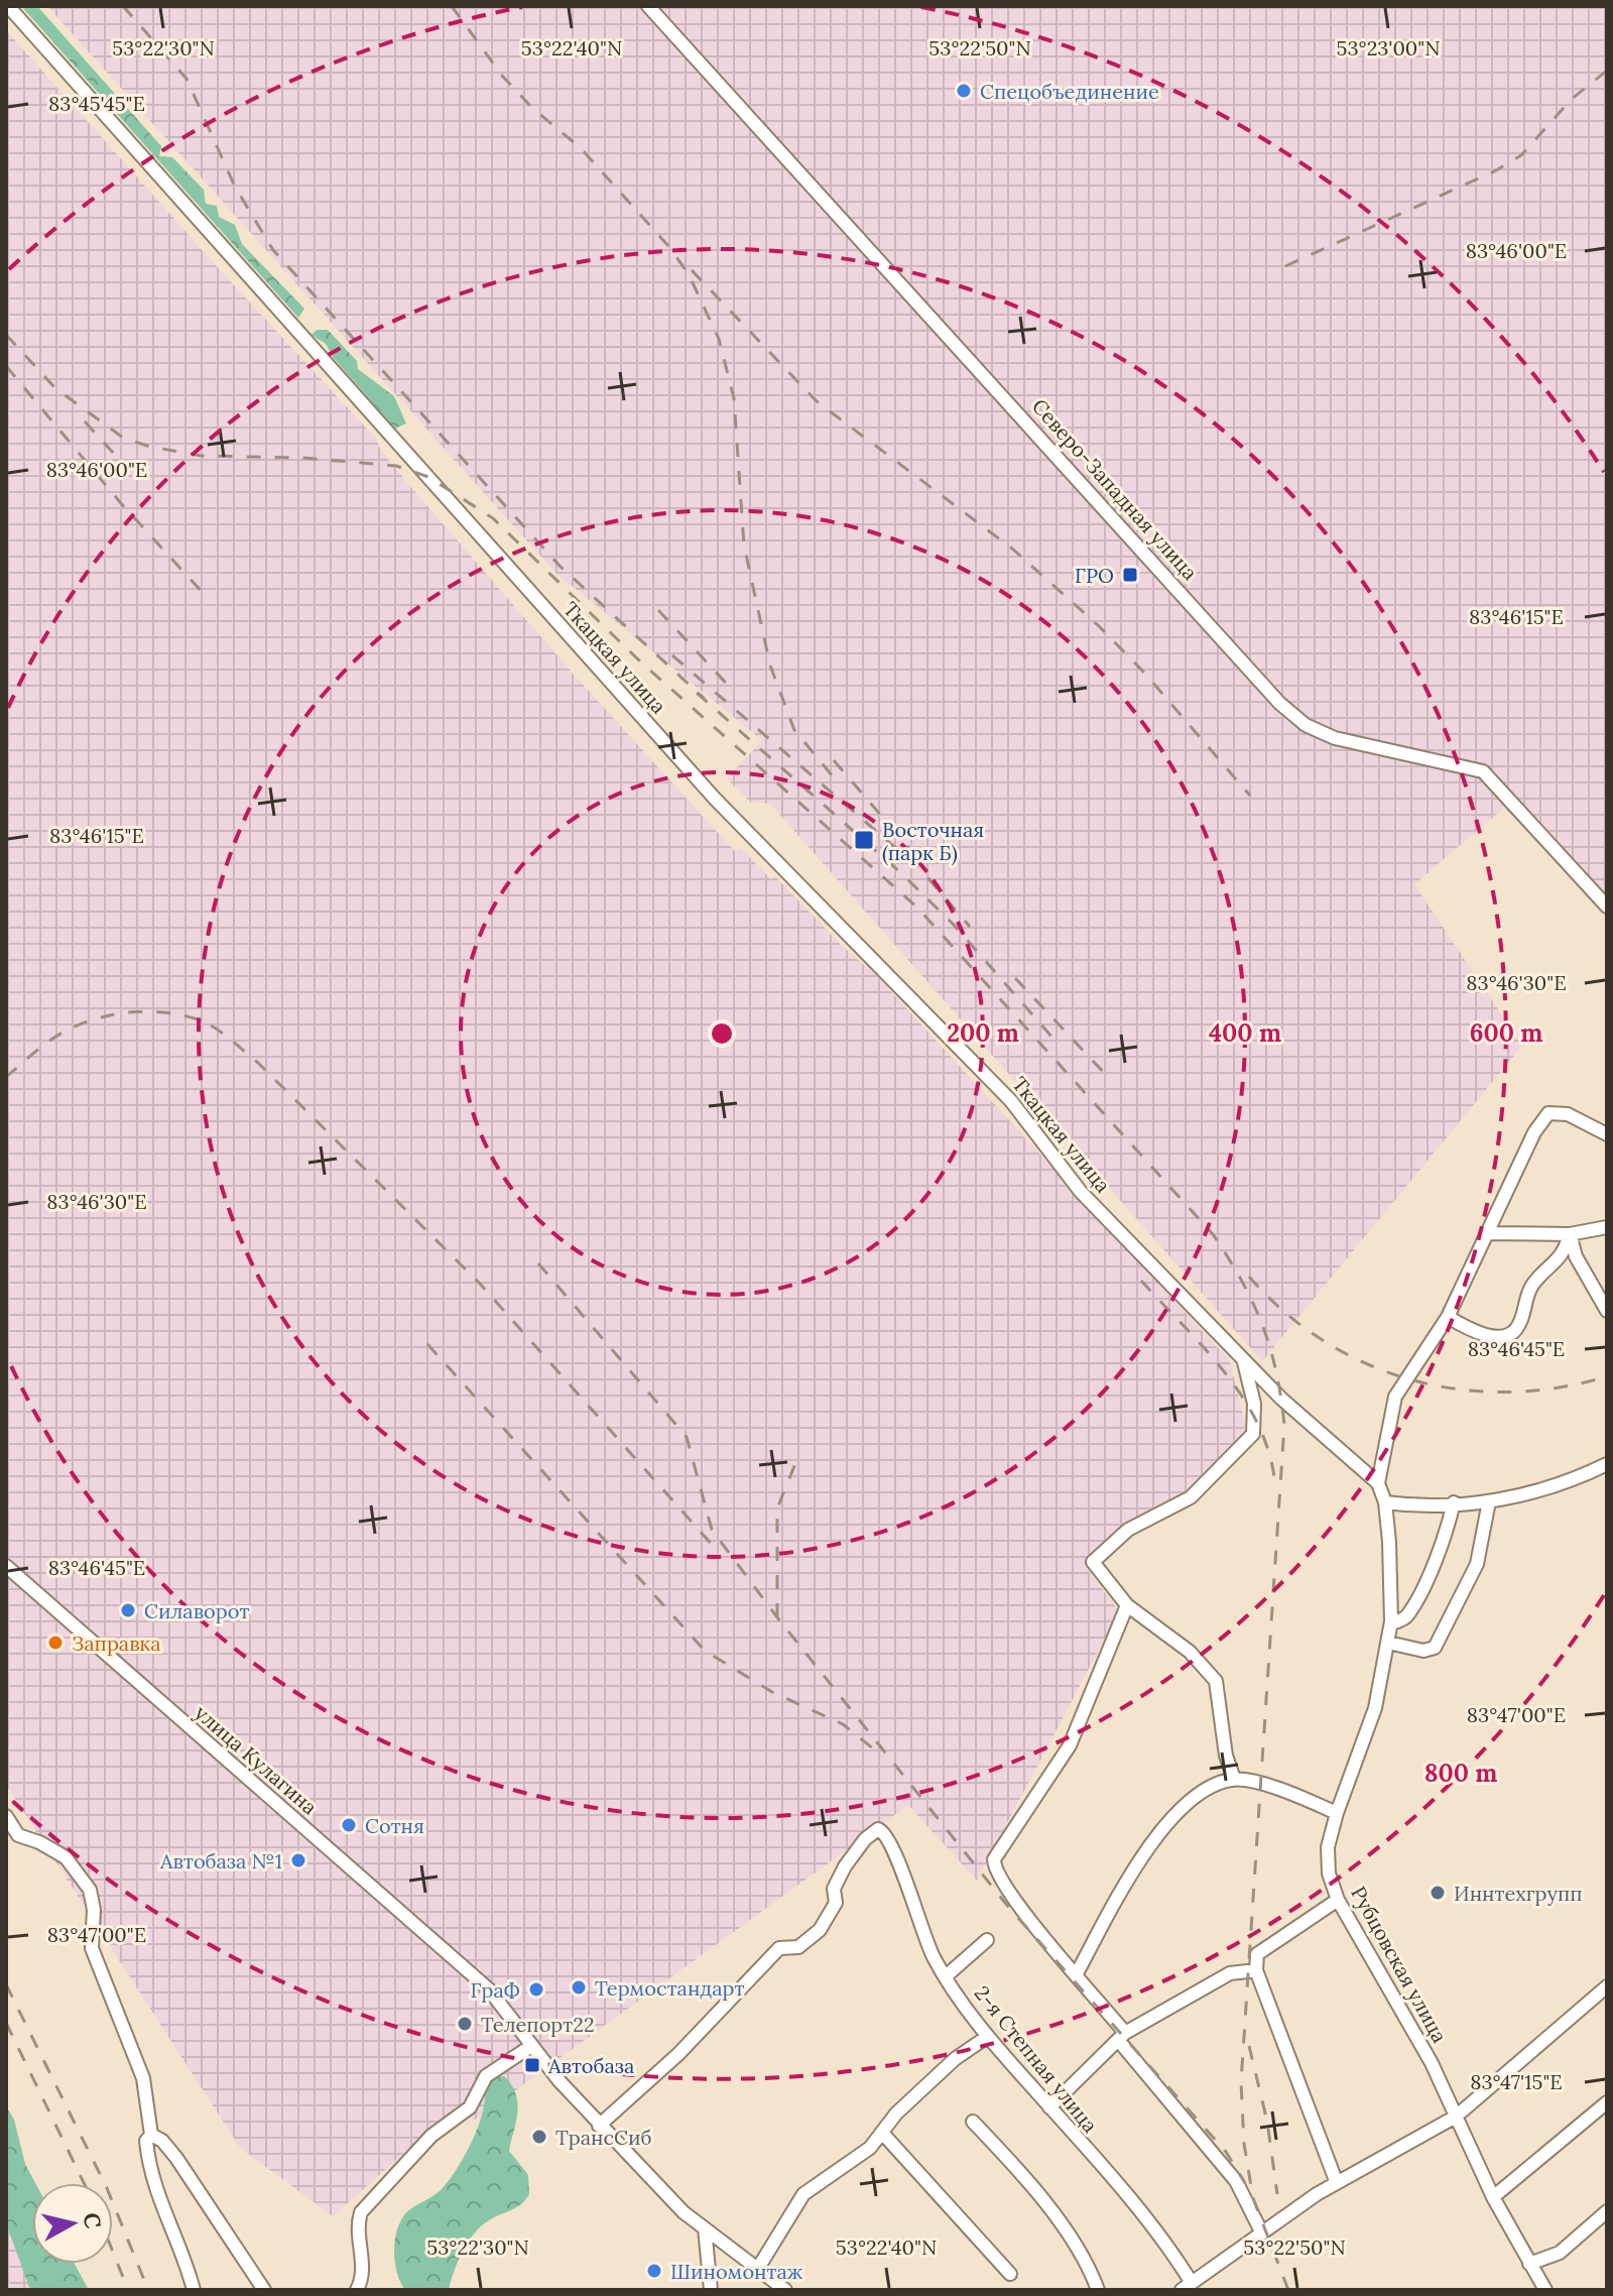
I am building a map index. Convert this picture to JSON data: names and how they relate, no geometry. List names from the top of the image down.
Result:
{
  "streets": {
    "street": [
      "Северо-Западная улица",
      "Ткацкая улица",
      "улица Кулагина",
      "Рубцовская улица",
      "2-я Степная улица"
    ]
  },
  "crossings": [
    ["Ткацкая улица", "Рубцовская улица"],
    ["улица Кулагина", "2-я Степная улица"]
  ],
  "places": {
    "other": [
      "Спецобъединение",
      "Силаворот",
      "Заправка",
      "Сотня",
      "Автобаза №1",
      "Иннтехгрупп",
      "Термостандарт",
      "ГраФ",
      "Телепорт22",
      "ТрансСиб",
      "Шиномонтаж"
    ],
    "transit": ["ГРО", "Восточная (парк Б)", "Автобаза"]
  },
  "north": "right",
  "coordinates": [
    "53°22'30\"N",
    "53°22'40\"N",
    "53°22'50\"N",
    "53°23'00\"N",
    "83°45'45\"E",
    "83°46'00\"E",
    "83°46'15\"E",
    "83°46'30\"E",
    "83°46'45\"E",
    "83°47'00\"E",
    "83°47'15\"E"
  ],
  "rings": [
    "200 m",
    "400 m",
    "600 m",
    "800 m"
  ]
}
